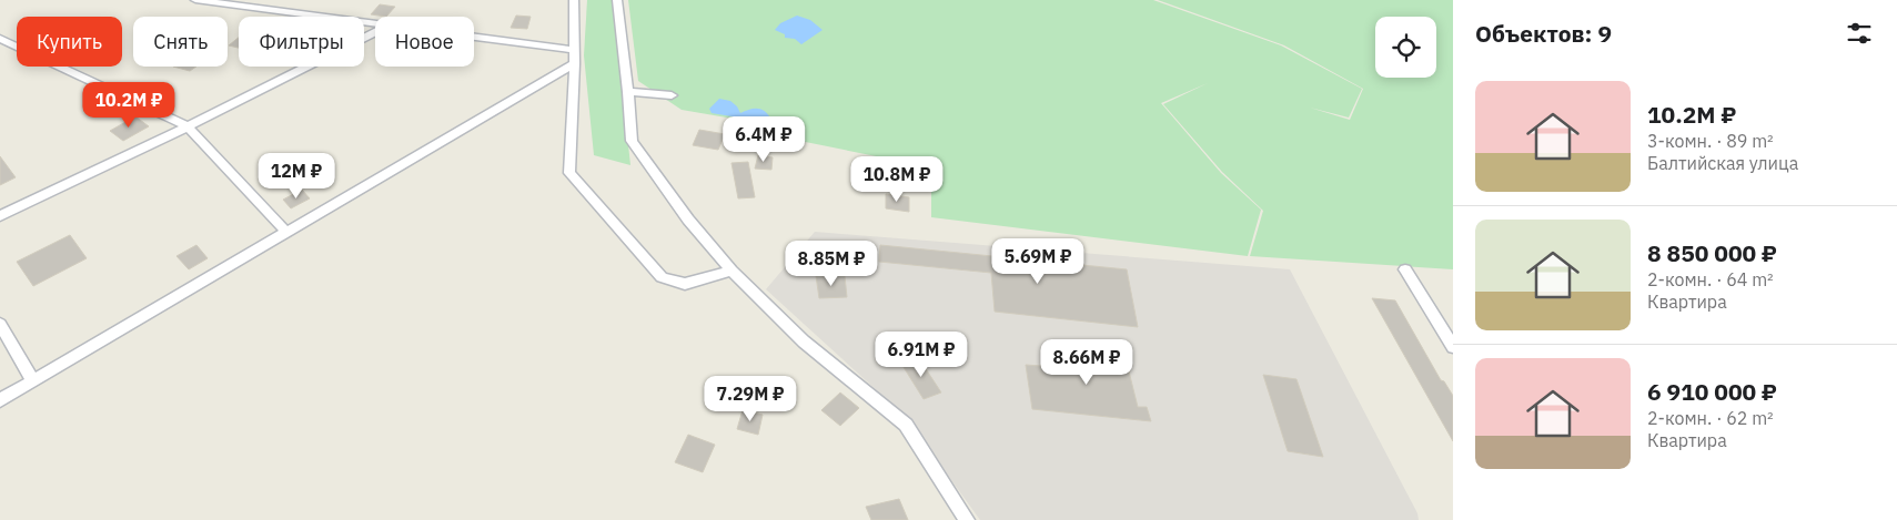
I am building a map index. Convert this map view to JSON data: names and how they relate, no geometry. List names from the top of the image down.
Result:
{
  "page": {
    "heading": "Объектов: 9",
    "chip": [
      "Купить",
      "Снять",
      "Фильтры",
      "Новое"
    ],
    "list": [
      {
        "name": "10.2M ₽",
        "note": "3-комн. · 89 m² · Балтийская улица"
      },
      {
        "name": "8 850 000 ₽",
        "note": "2-комн. · 64 m² · Квартира"
      },
      {
        "name": "6 910 000 ₽",
        "note": "2-комн. · 62 m² · Квартира"
      }
    ],
    "price": [
      "10.2M ₽",
      "6.4M ₽",
      "12M ₽",
      "10.8M ₽",
      "5.69M ₽",
      "8.85M ₽",
      "6.91M ₽",
      "8.66M ₽",
      "7.29M ₽"
    ]
  }
}
